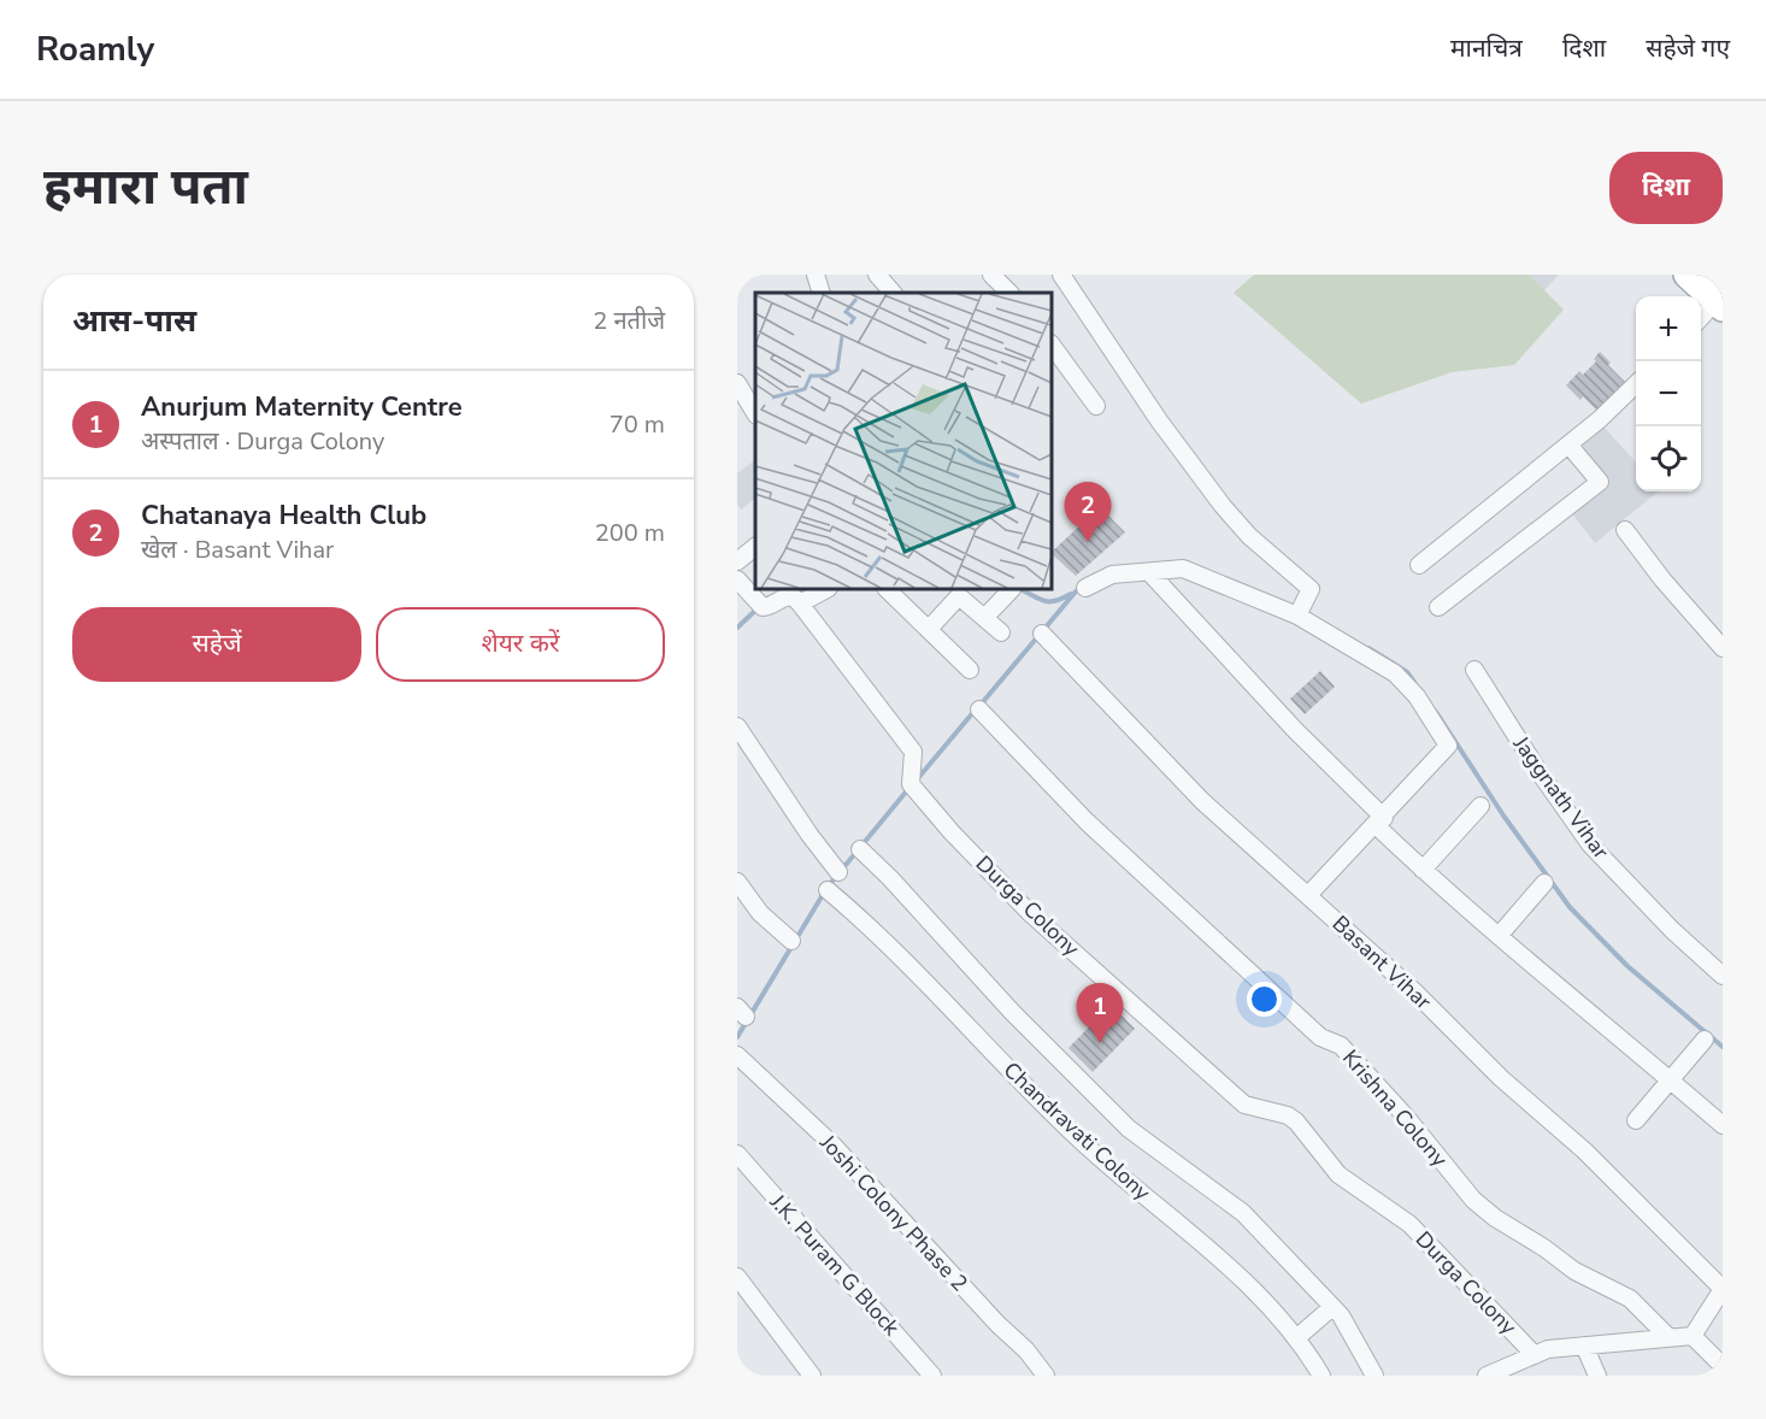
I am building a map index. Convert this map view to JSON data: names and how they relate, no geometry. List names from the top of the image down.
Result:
{
  "streets": {
    "street": [
      "Jaggnath Vihar",
      "Durga Colony",
      "Basant Vihar",
      "Krishna Colony",
      "Chandravati Colony",
      "Joshi Colony Phase 2",
      "J.K. Puram G Block"
    ]
  },
  "page": {
    "header": "Roamly",
    "nav": ["मानचित्र", "दिशा", "सहेजे गए"],
    "buttons": [
      "दिशा",
      ["सहेजें", "शेयर करें"]
    ],
    "title": "हमारा पता",
    "heading": ["आस-पास", "2 नतीजे"],
    "map_buttons": ["+", "−"],
    "list": [
      {
        "mark": "1",
        "name": "Anurjum Maternity Centre",
        "note": "अस्पताल · Durga Colony",
        "value": "70 m"
      },
      {
        "mark": "2",
        "name": "Chatanaya Health Club",
        "note": "खेल · Basant Vihar",
        "value": "200 m"
      }
    ],
    "pins": ["2", "1"]
  }
}
